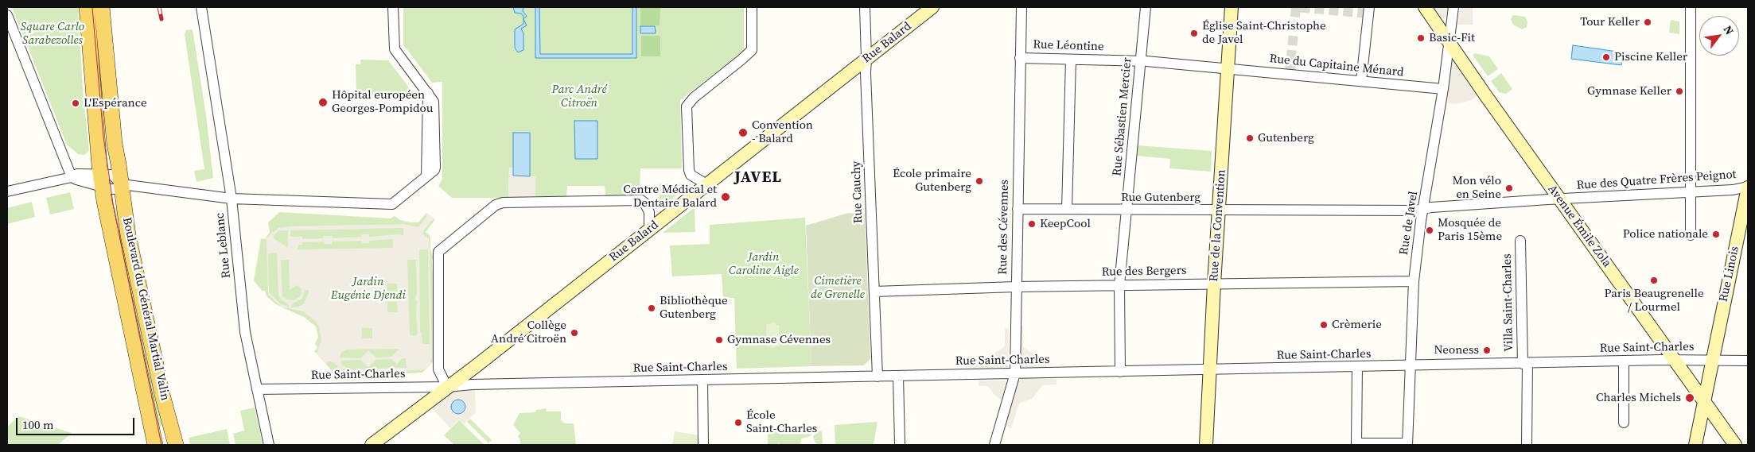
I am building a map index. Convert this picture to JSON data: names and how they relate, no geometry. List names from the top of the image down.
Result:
{
  "streets": {
    "main road": [
      "Rue Balard",
      "Rue de la Convention",
      "Avenue Émile Zola",
      "Rue Linois",
      "Boulevard du Général Martial Valin"
    ],
    "street": [
      "Rue Léontine",
      "Rue du Capitaine Ménard",
      "Rue Sébastien Mercier",
      "Rue des Quatre Frères Peignot",
      "Rue Cauchy",
      "Rue Gutenberg",
      "Rue de Javel",
      "Rue des Cévennes",
      "Rue Leblanc",
      "Rue des Bergers",
      "Villa Saint-Charles",
      "Rue Saint-Charles"
    ]
  },
  "crossings": [
    ["Rue Balard", "Rue Cauchy"],
    ["Rue Balard", "Rue Saint-Charles"],
    ["Rue Léontine", "Rue du Capitaine Ménard"],
    ["Rue Léontine", "Rue Sébastien Mercier"],
    ["Rue Léontine", "Rue de la Convention"],
    ["Rue Léontine", "Rue des Cévennes"],
    ["Rue du Capitaine Ménard", "Rue de Javel"],
    ["Rue du Capitaine Ménard", "Rue de la Convention"],
    ["Rue Sébastien Mercier", "Rue Gutenberg"],
    ["Rue Sébastien Mercier", "Rue des Bergers"],
    ["Rue Sébastien Mercier", "Rue Saint-Charles"],
    ["Rue des Quatre Frères Peignot", "Rue Gutenberg"],
    ["Rue des Quatre Frères Peignot", "Rue de Javel"],
    ["Rue des Quatre Frères Peignot", "Avenue Émile Zola"],
    ["Rue des Quatre Frères Peignot", "Rue Linois"],
    ["Rue Cauchy", "Rue des Bergers"],
    ["Rue Cauchy", "Rue Saint-Charles"],
    ["Rue Gutenberg", "Rue de Javel"],
    ["Rue Gutenberg", "Rue de la Convention"],
    ["Rue Gutenberg", "Rue des Cévennes"],
    ["Rue de Javel", "Avenue Émile Zola"],
    ["Rue de Javel", "Rue des Bergers"],
    ["Rue de Javel", "Rue Saint-Charles"],
    ["Rue de la Convention", "Rue des Bergers"],
    ["Rue de la Convention", "Rue Saint-Charles"],
    ["Avenue Émile Zola", "Rue Linois"],
    ["Avenue Émile Zola", "Rue Saint-Charles"],
    ["Rue des Cévennes", "Rue des Bergers"],
    ["Rue des Cévennes", "Rue Saint-Charles"],
    ["Rue Leblanc", "Rue Saint-Charles"],
    ["Rue Linois", "Rue Saint-Charles"],
    ["Villa Saint-Charles", "Rue Saint-Charles"]
  ],
  "districts": ["JAVEL"],
  "parks": [
    "Square Carlo Sarabezolles",
    "Parc André Citroën",
    "Jardin Caroline Aigle",
    "Cimetière de Grenelle",
    "Jardin Eugénie Djendi"
  ],
  "places": [
    "Tour Keller",
    "Église Saint-Christophe de Javel",
    "Basic-Fit",
    "Piscine Keller",
    "Gymnase Keller",
    "Hôpital européen Georges-Pompidou",
    "L'Espérance",
    "Convention - Balard",
    "Gutenberg",
    "École primaire Gutenberg",
    "Mon vélo en Seine",
    "Centre Médical et Dentaire Balard",
    "KeepCool",
    "Mosquée de Paris 15ème",
    "Police nationale",
    "Paris Beaugrenelle / Lourmel",
    "Bibliothèque Gutenberg",
    "Crèmerie",
    "Collège André Citroën",
    "Gymnase Cévennes",
    "Neoness",
    "Charles Michels",
    "École Saint-Charles"
  ],
  "scale_bar": "100 m",
  "north": "top right"
}
